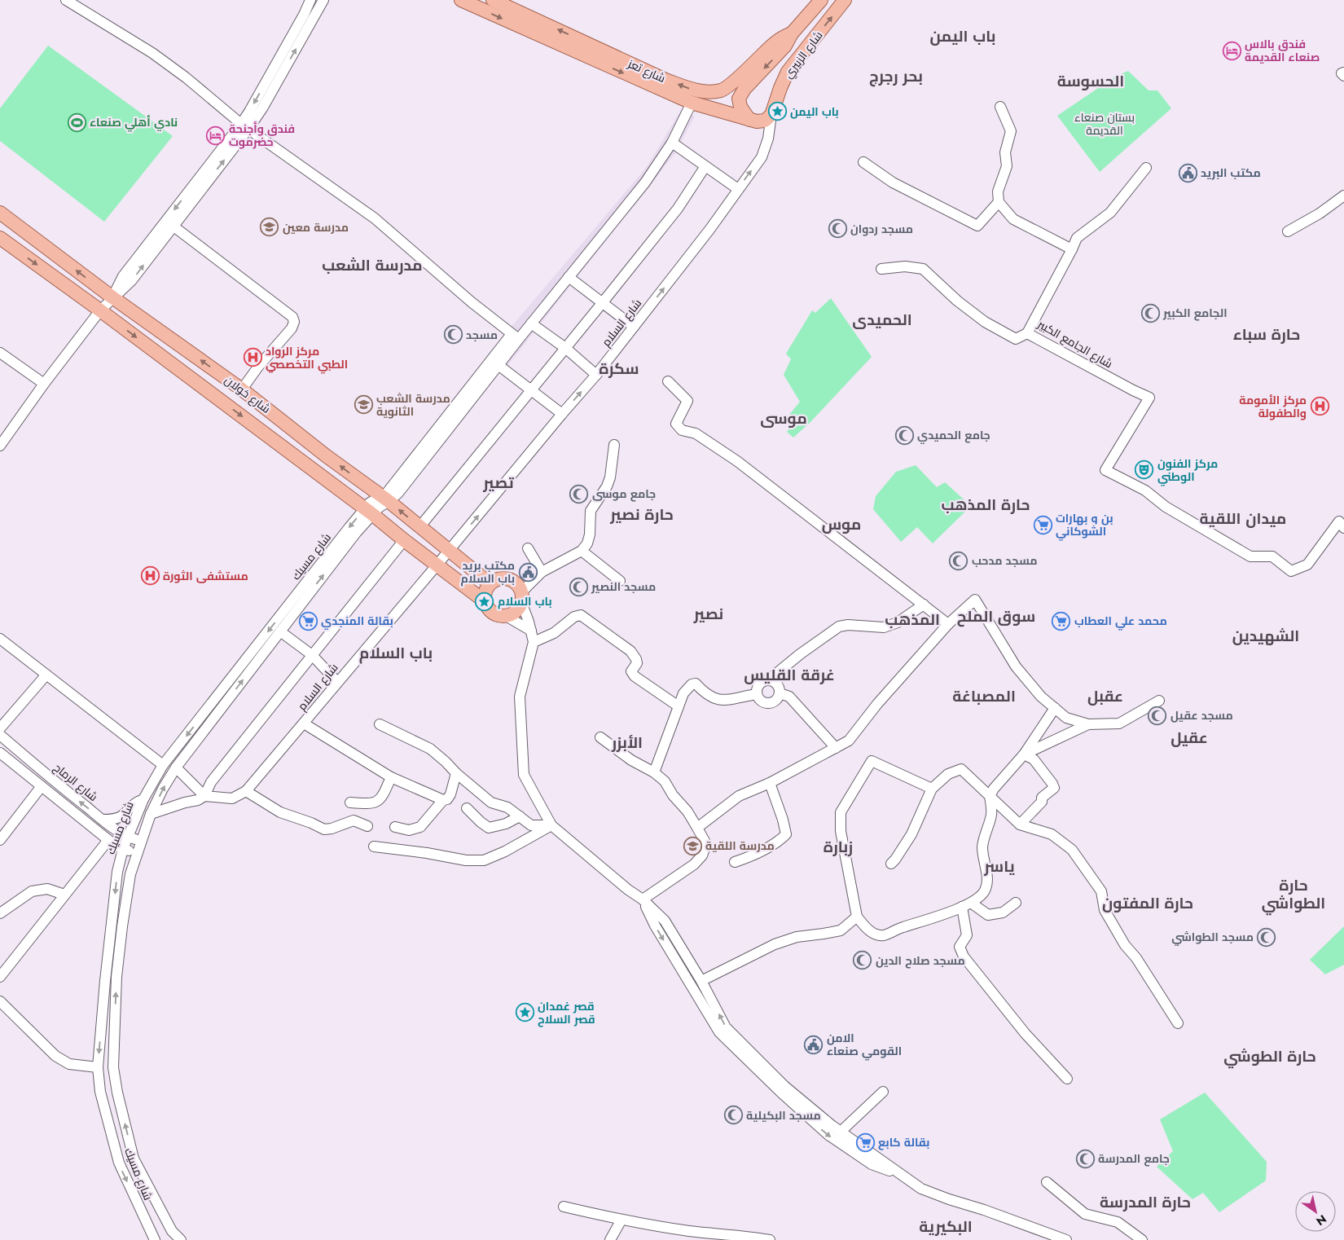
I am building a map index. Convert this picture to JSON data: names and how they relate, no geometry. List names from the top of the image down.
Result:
{
  "streets": {
    "main road": ["شارع الزبيري", "شارع تعز", "شارع خولان"],
    "street": [
      "شارع السلام",
      "شارع الجامع الكبير",
      "شارع مسيك",
      "شارع الرماح"
    ]
  },
  "crossings": [
    ["شارع الزبيري", "شارع تعز"],
    ["شارع الزبيري", "شارع السلام"],
    ["شارع السلام", "شارع خولان"],
    ["شارع خولان", "شارع مسيك"],
    ["شارع مسيك", "شارع الرماح"]
  ],
  "districts": [
    "باب اليمن",
    "بحر رجرج",
    "الحسوسة",
    "مدرسة الشعب",
    "الحميدى",
    "حارة سباء",
    "سكرة",
    "موسى",
    "تصير",
    "حارة المذهب",
    "حارة نصير",
    "ميدان اللقية",
    "موس",
    "نصير",
    "سوق الملح",
    "المذهب",
    "الشهيدين",
    "باب السلام",
    "غرقة القليس",
    "المصباغة",
    "عقبل",
    "عقيل",
    "الأبزر",
    "زبارة",
    "ياسر",
    "حارة الطواشي",
    "حارة المفتون",
    "حارة الطوشي",
    "حارة المدرسة",
    "البكيرية"
  ],
  "parks": ["بستان صنعاء القديمة"],
  "places": {
    "hotel": ["فندق بالاس صنعاء القديمة", "فندق وأجنحة حضرموت"],
    "place": ["باب اليمن", "باب السلام", "قصر غمدان قصر السلاح"],
    "sports": ["نادي أهلي صنعاء"],
    "public building": ["مكتب البريد", "مكتب بريد باب السلام", "الامن القومي صنعاء"],
    "school or university": ["مدرسة معين", "مدرسة الشعب الثانوية", "مدرسة اللقية"],
    "mosque": [
      "مسجد ردوان",
      "الجامع الكبير",
      "مسجد",
      "جامع الحميدي",
      "جامع موسى",
      "مسجد مدحب",
      "مسجد النصير",
      "مسجد عقيل",
      "مسجد الطواشي",
      "مسجد صلاح الدين",
      "مسجد البكيلية",
      "جامع المدرسة"
    ],
    "hospital": ["مركز الرواد الطبي التخصصي", "مركز الأمومة والطفولة", "مستشفى الثورة"],
    "theatre": ["مركز الفنون الوطني"],
    "supermarket": [
      "بن و بهارات الشوكاني",
      "بقالة المنجدي",
      "محمد علي العطاب",
      "بقالة كابع"
    ]
  },
  "north": "bottom right"
}
